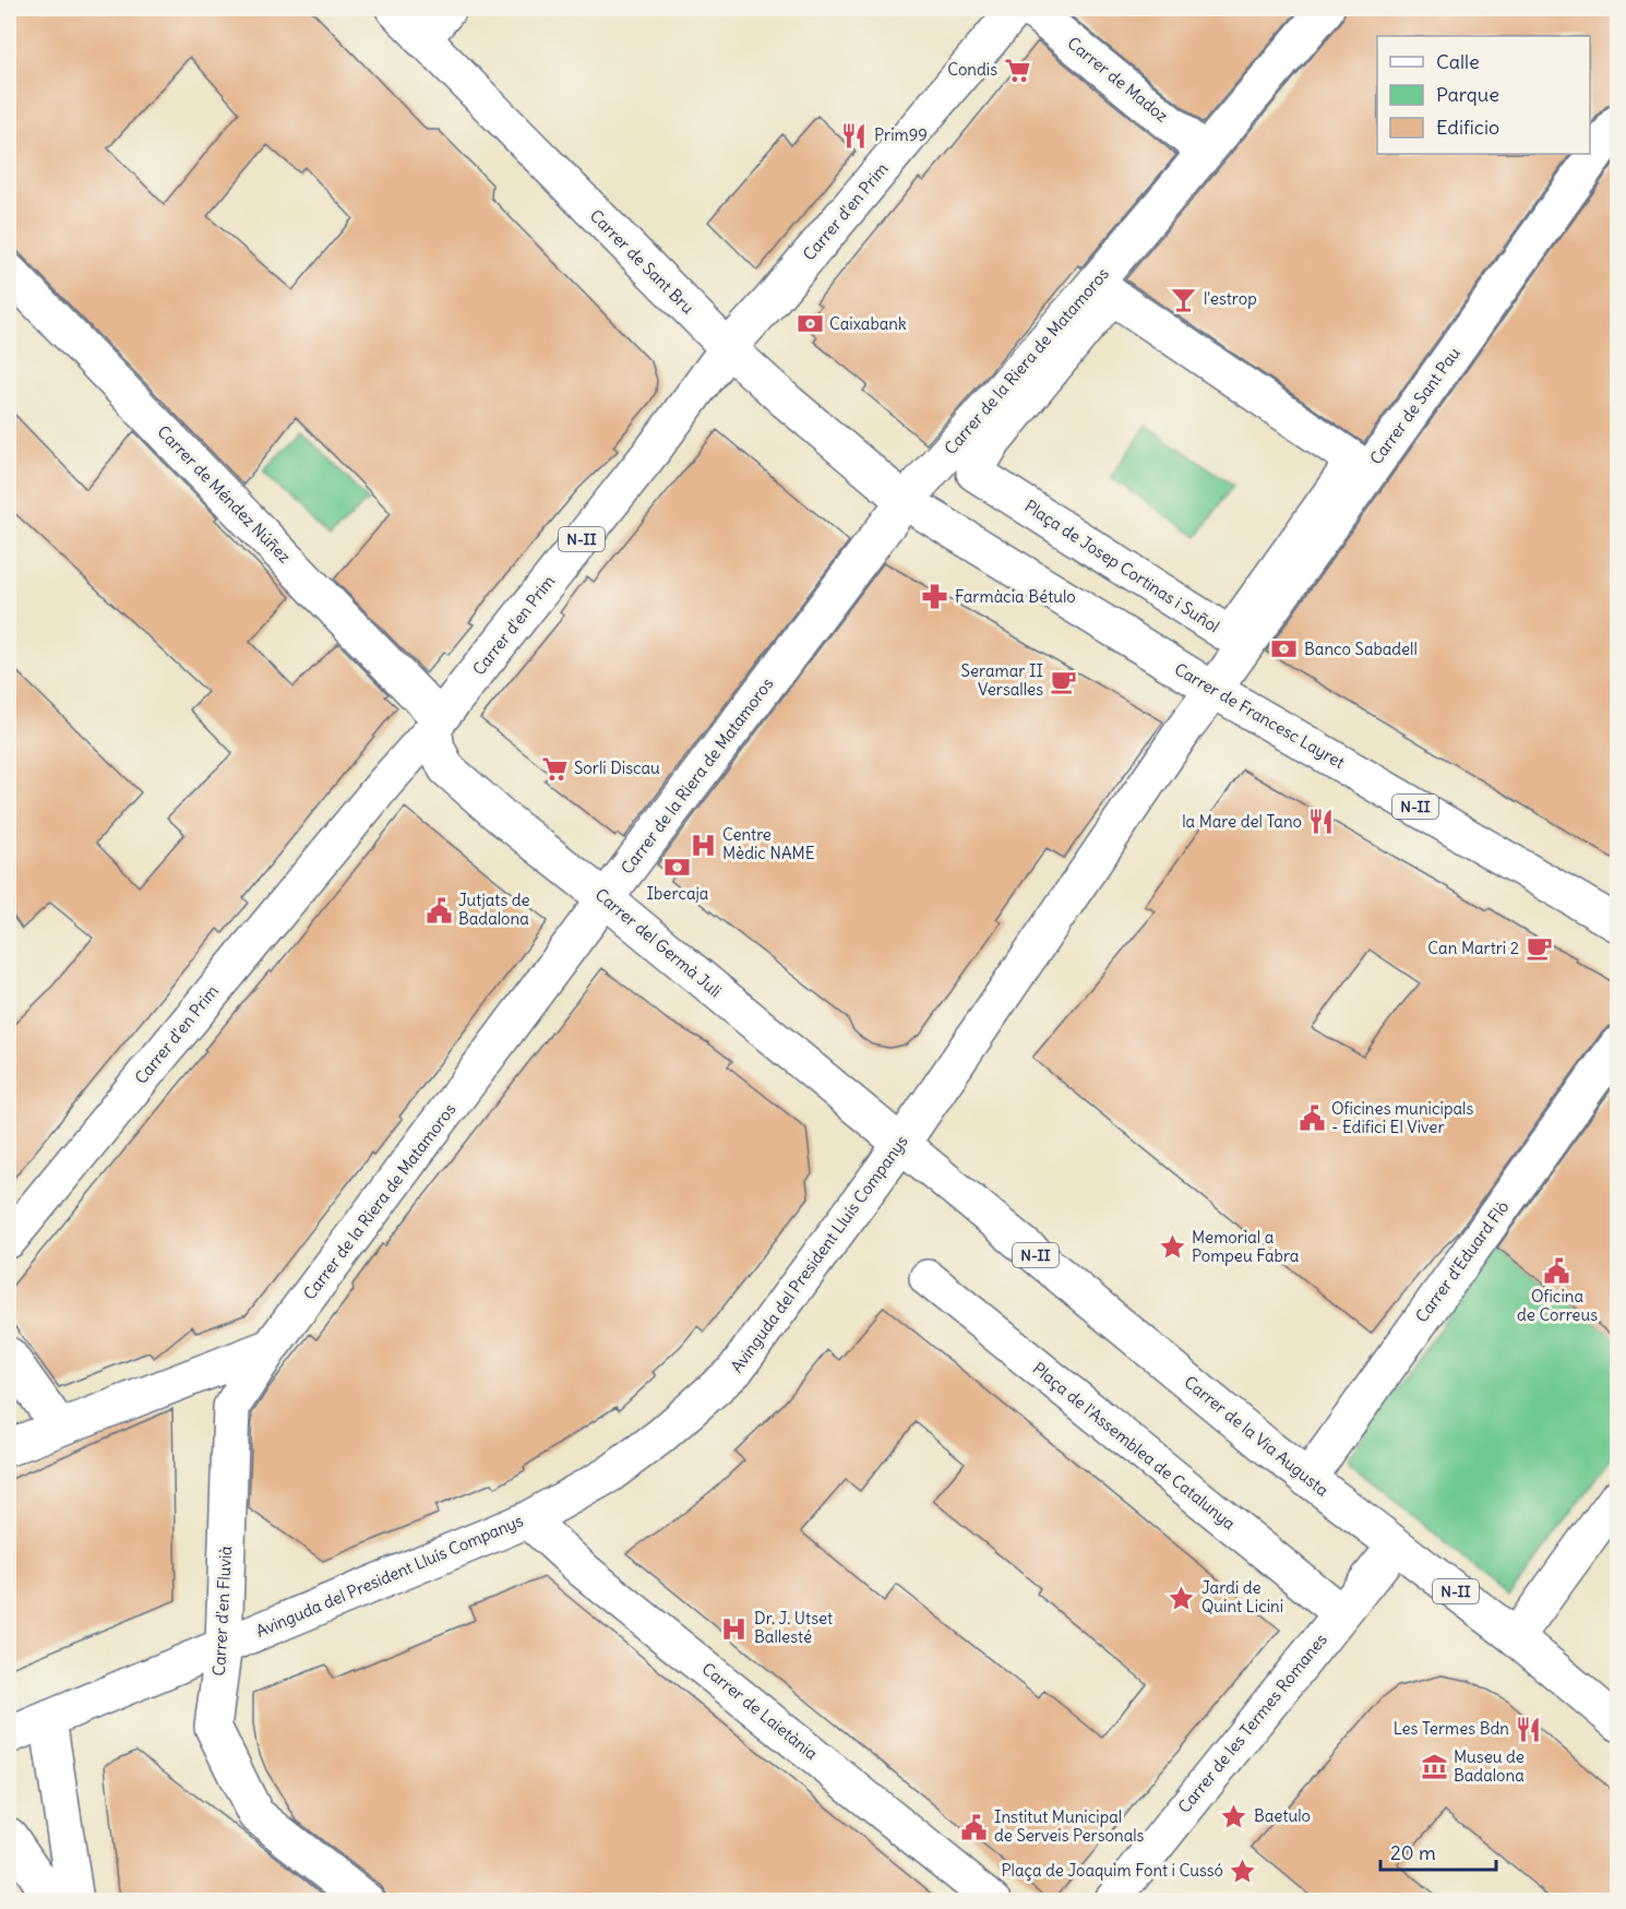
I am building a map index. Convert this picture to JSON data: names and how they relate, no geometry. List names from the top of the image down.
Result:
{
  "streets": {
    "street": [
      "Carrer de Madoz",
      "Carrer d'en Prim",
      "Carrer de Sant Bru",
      "Carrer de la Riera de Matamoros",
      "Carrer de Sant Pau",
      "Carrer de Méndez Núñez",
      "N-II",
      "Plaça de Josep Cortinas i Suñol",
      "Carrer de Francesc Layret",
      "Carrer del Germà Juli",
      "Avinguda del President Lluís Companys",
      "Carrer d'Eduard Flò",
      "Carrer de la Via Augusta",
      "Plaça de l'Assemblea de Catalunya",
      "Carrer d'en Fluvià",
      "Carrer de Laietània",
      "Carrer de les Termes Romanes"
    ]
  },
  "crossings": [
    ["Carrer de Madoz", "Carrer de la Riera de Matamoros"],
    ["Carrer d'en Prim", "Carrer de Sant Bru"],
    ["Carrer d'en Prim", "Carrer de Méndez Núñez"],
    ["Carrer d'en Prim", "Carrer del Germà Juli"],
    ["Carrer de Sant Bru", "Carrer de la Riera de Matamoros"],
    ["Carrer de Sant Bru", "Carrer de Francesc Layret"],
    ["Carrer de la Riera de Matamoros", "Carrer de Francesc Layret"],
    ["Carrer de la Riera de Matamoros", "Carrer del Germà Juli"],
    ["Carrer de la Riera de Matamoros", "Carrer d'en Fluvià"],
    ["Carrer de Sant Pau", "Plaça de Josep Cortinas i Suñol"],
    ["Carrer de Sant Pau", "Carrer de Francesc Layret"],
    ["Carrer de Sant Pau", "Avinguda del President Lluís Companys"],
    ["Carrer de Méndez Núñez", "Carrer del Germà Juli"],
    ["Carrer de Francesc Layret", "Avinguda del President Lluís Companys"],
    ["Carrer del Germà Juli", "Avinguda del President Lluís Companys"],
    ["Carrer del Germà Juli", "Carrer de la Via Augusta"],
    ["Avinguda del President Lluís Companys", "Carrer de la Via Augusta"],
    ["Avinguda del President Lluís Companys", "Carrer d'en Fluvià"],
    ["Avinguda del President Lluís Companys", "Carrer de Laietània"],
    ["Carrer d'Eduard Flò", "Carrer de la Via Augusta"],
    ["Carrer de la Via Augusta", "Carrer de les Termes Romanes"],
    ["Plaça de l'Assemblea de Catalunya", "Carrer de les Termes Romanes"]
  ],
  "places": {
    "supermarket": ["Condis", "Sorli Discau"],
    "restaurant": ["Prim99", "la Mare del Tano", "Les Termes Bdn"],
    "bar": ["l'estrop"],
    "bank": ["Caixabank", "Banco Sabadell", "Ibercaja"],
    "pharmacy": ["Farmàcia Bétulo"],
    "cafe": ["Seramar II Versalles", "Can Martri 2"],
    "hospital": ["Centre Mèdic NAME", "Dr. J. Utset Ballesté"],
    "public building": [
      "Jutjats de Badalona",
      "Oficines municipals - Edifici El Viver",
      "Oficina de Correus",
      "Institut Municipal de Serveis Personals"
    ],
    "place": [
      "Memorial a Pompeu Fabra",
      "Jardi de Quint Licini",
      "Baetulo",
      "Plaça de Joaquim Font i Cussó"
    ],
    "museum": ["Museu de Badalona"]
  },
  "legend": ["Calle", "Parque", "Edificio"],
  "scale_bar": "20 m"
}
